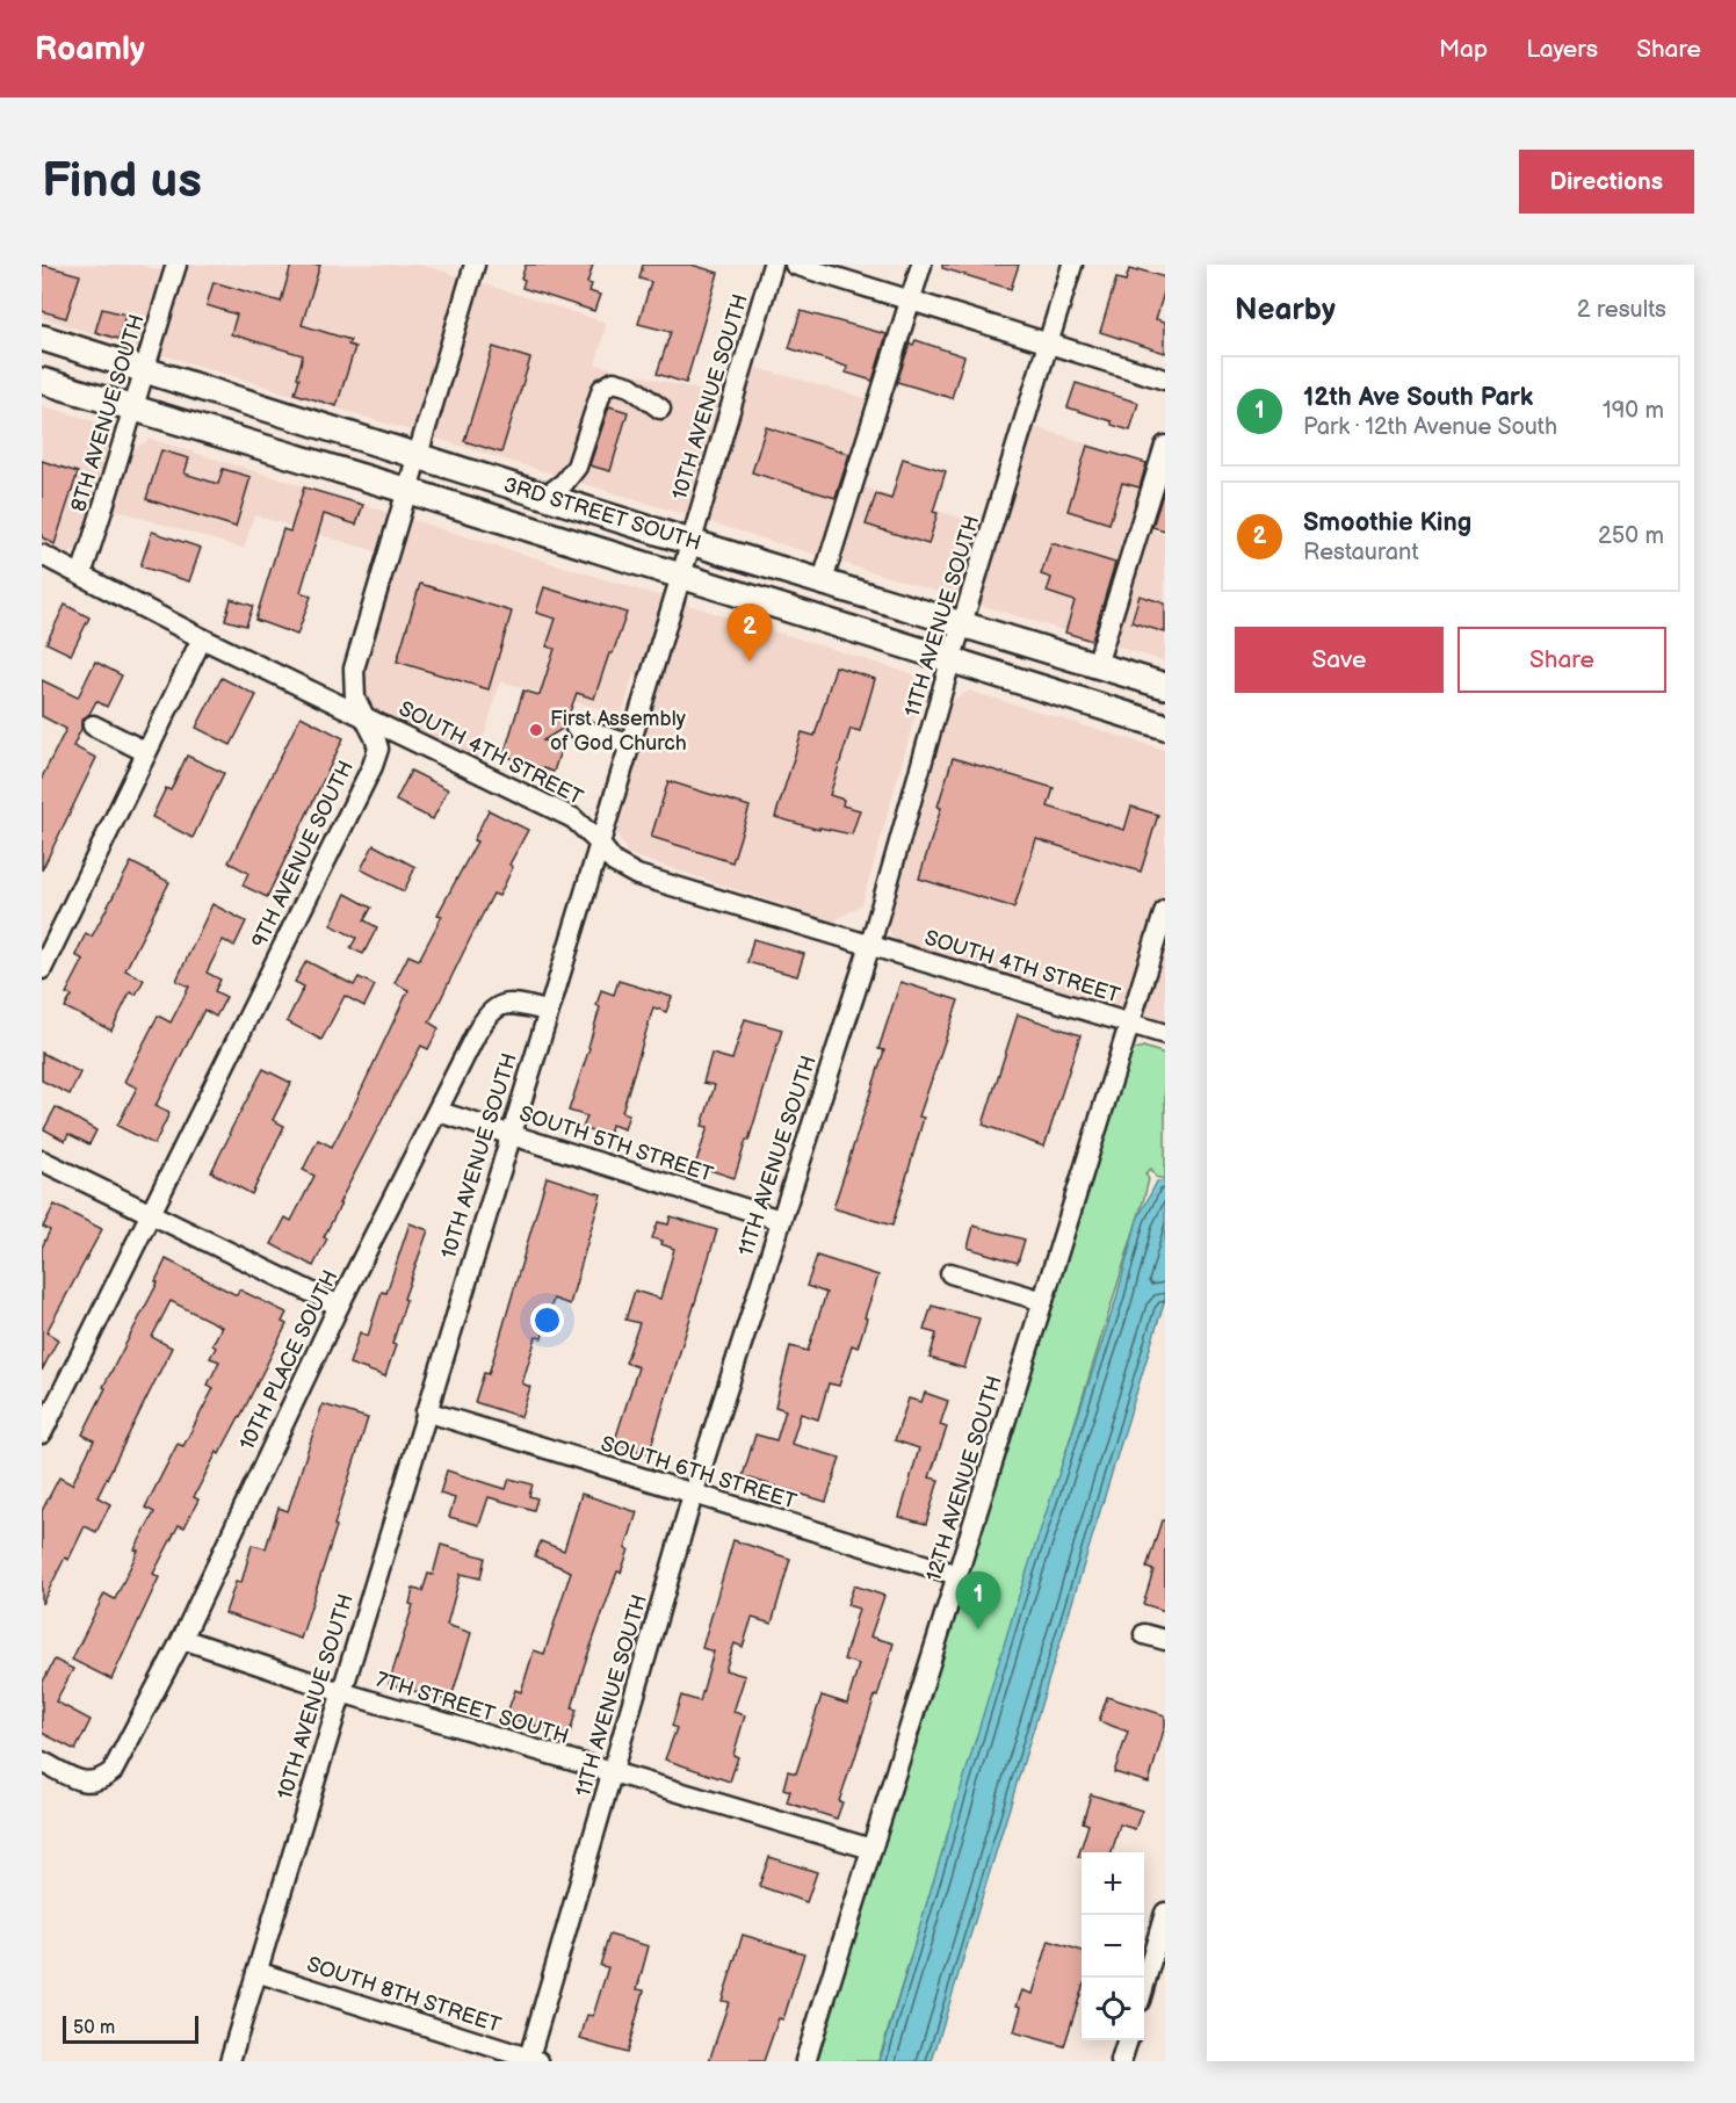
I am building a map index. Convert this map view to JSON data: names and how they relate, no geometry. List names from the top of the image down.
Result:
{
  "streets": {
    "main road": ["3RD STREET SOUTH"],
    "street": [
      "10TH AVENUE SOUTH",
      "8TH AVENUE SOUTH",
      "11TH AVENUE SOUTH",
      "SOUTH 4TH STREET",
      "9TH AVENUE SOUTH",
      "SOUTH 5TH STREET",
      "10TH PLACE SOUTH",
      "SOUTH 6TH STREET",
      "12TH AVENUE SOUTH",
      "7TH STREET SOUTH",
      "SOUTH 8TH STREET"
    ]
  },
  "crossings": [
    ["10TH AVENUE SOUTH", "3RD STREET SOUTH"],
    ["10TH AVENUE SOUTH", "SOUTH 4TH STREET"],
    ["10TH AVENUE SOUTH", "SOUTH 5TH STREET"],
    ["10TH AVENUE SOUTH", "10TH PLACE SOUTH"],
    ["10TH AVENUE SOUTH", "SOUTH 6TH STREET"],
    ["10TH AVENUE SOUTH", "7TH STREET SOUTH"],
    ["10TH AVENUE SOUTH", "SOUTH 8TH STREET"],
    ["8TH AVENUE SOUTH", "3RD STREET SOUTH"],
    ["8TH AVENUE SOUTH", "SOUTH 4TH STREET"],
    ["3RD STREET SOUTH", "11TH AVENUE SOUTH"],
    ["3RD STREET SOUTH", "9TH AVENUE SOUTH"],
    ["11TH AVENUE SOUTH", "SOUTH 4TH STREET"],
    ["11TH AVENUE SOUTH", "SOUTH 5TH STREET"],
    ["11TH AVENUE SOUTH", "SOUTH 6TH STREET"],
    ["11TH AVENUE SOUTH", "7TH STREET SOUTH"],
    ["11TH AVENUE SOUTH", "SOUTH 8TH STREET"],
    ["SOUTH 4TH STREET", "9TH AVENUE SOUTH"],
    ["SOUTH 4TH STREET", "12TH AVENUE SOUTH"],
    ["SOUTH 5TH STREET", "10TH PLACE SOUTH"],
    ["10TH PLACE SOUTH", "7TH STREET SOUTH"],
    ["SOUTH 6TH STREET", "12TH AVENUE SOUTH"],
    ["12TH AVENUE SOUTH", "7TH STREET SOUTH"]
  ],
  "places": ["First Assembly of God Church"],
  "scale_bar": "50 m",
  "page": {
    "header": "Roamly",
    "nav": ["Map", "Layers", "Share"],
    "buttons": [
      "Directions",
      ["Save", "Share"]
    ],
    "title": "Find us",
    "heading": ["Nearby", "2 results"],
    "list": [
      {
        "mark": "1",
        "name": "12th Ave South Park",
        "note": "Park · 12th Avenue South",
        "value": "190 m"
      },
      {
        "mark": "2",
        "name": "Smoothie King",
        "note": "Restaurant",
        "value": "250 m"
      }
    ],
    "pins": ["2", "1"],
    "map_buttons": ["+", "−"],
    "scale": "50 m"
  }
}
